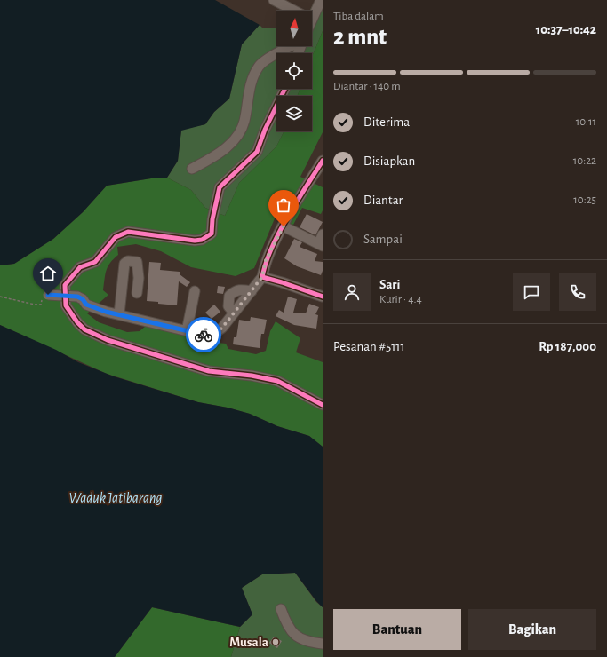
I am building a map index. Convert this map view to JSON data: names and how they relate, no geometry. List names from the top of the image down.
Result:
{
  "water": ["Waduk Jatibarang"],
  "places": ["Musala"],
  "north": "top",
  "page": {
    "heading": ["2 mnt", "Tiba dalam", "10:37–10:42"],
    "panel": [
      "Sari",
      "Kurir · 4.4",
      "Pesanan #5111",
      "Rp 187,000"
    ],
    "bar": "Diantar · 140 m",
    "list": [
      ["Diterima", "10:11"],
      ["Disiapkan", "10:22"],
      ["Diantar", "10:25"],
      "Sampai"
    ],
    "buttons": ["Bantuan", "Bagikan"]
  }
}
